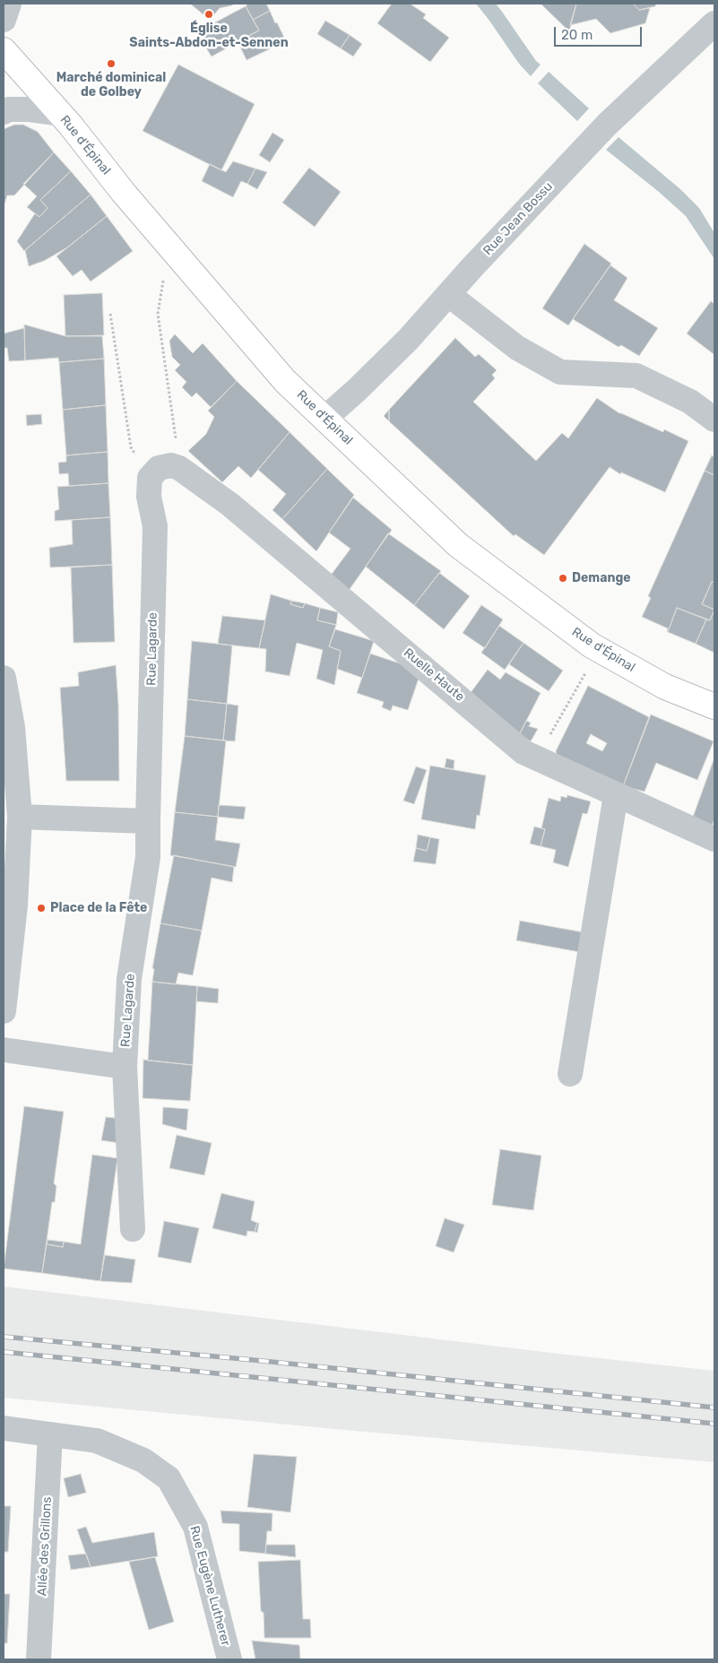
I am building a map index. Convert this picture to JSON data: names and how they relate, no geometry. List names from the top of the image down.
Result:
{
  "streets": {
    "main road": ["Rue d'Épinal"],
    "street": [
      "Rue Jean Bossu",
      "Rue Lagarde",
      "Ruelle Haute",
      "Allée des Grillons",
      "Rue Eugène Lutherer"
    ]
  },
  "crossings": [
    ["Rue d'Épinal", "Rue Jean Bossu"],
    ["Allée des Grillons", "Rue Eugène Lutherer"]
  ],
  "places": [
    "Église Saints-Abdon-et-Sennen",
    "Marché dominical de Golbey",
    "Demange",
    "Place de la Fête"
  ],
  "scale_bar": "20 m"
}
